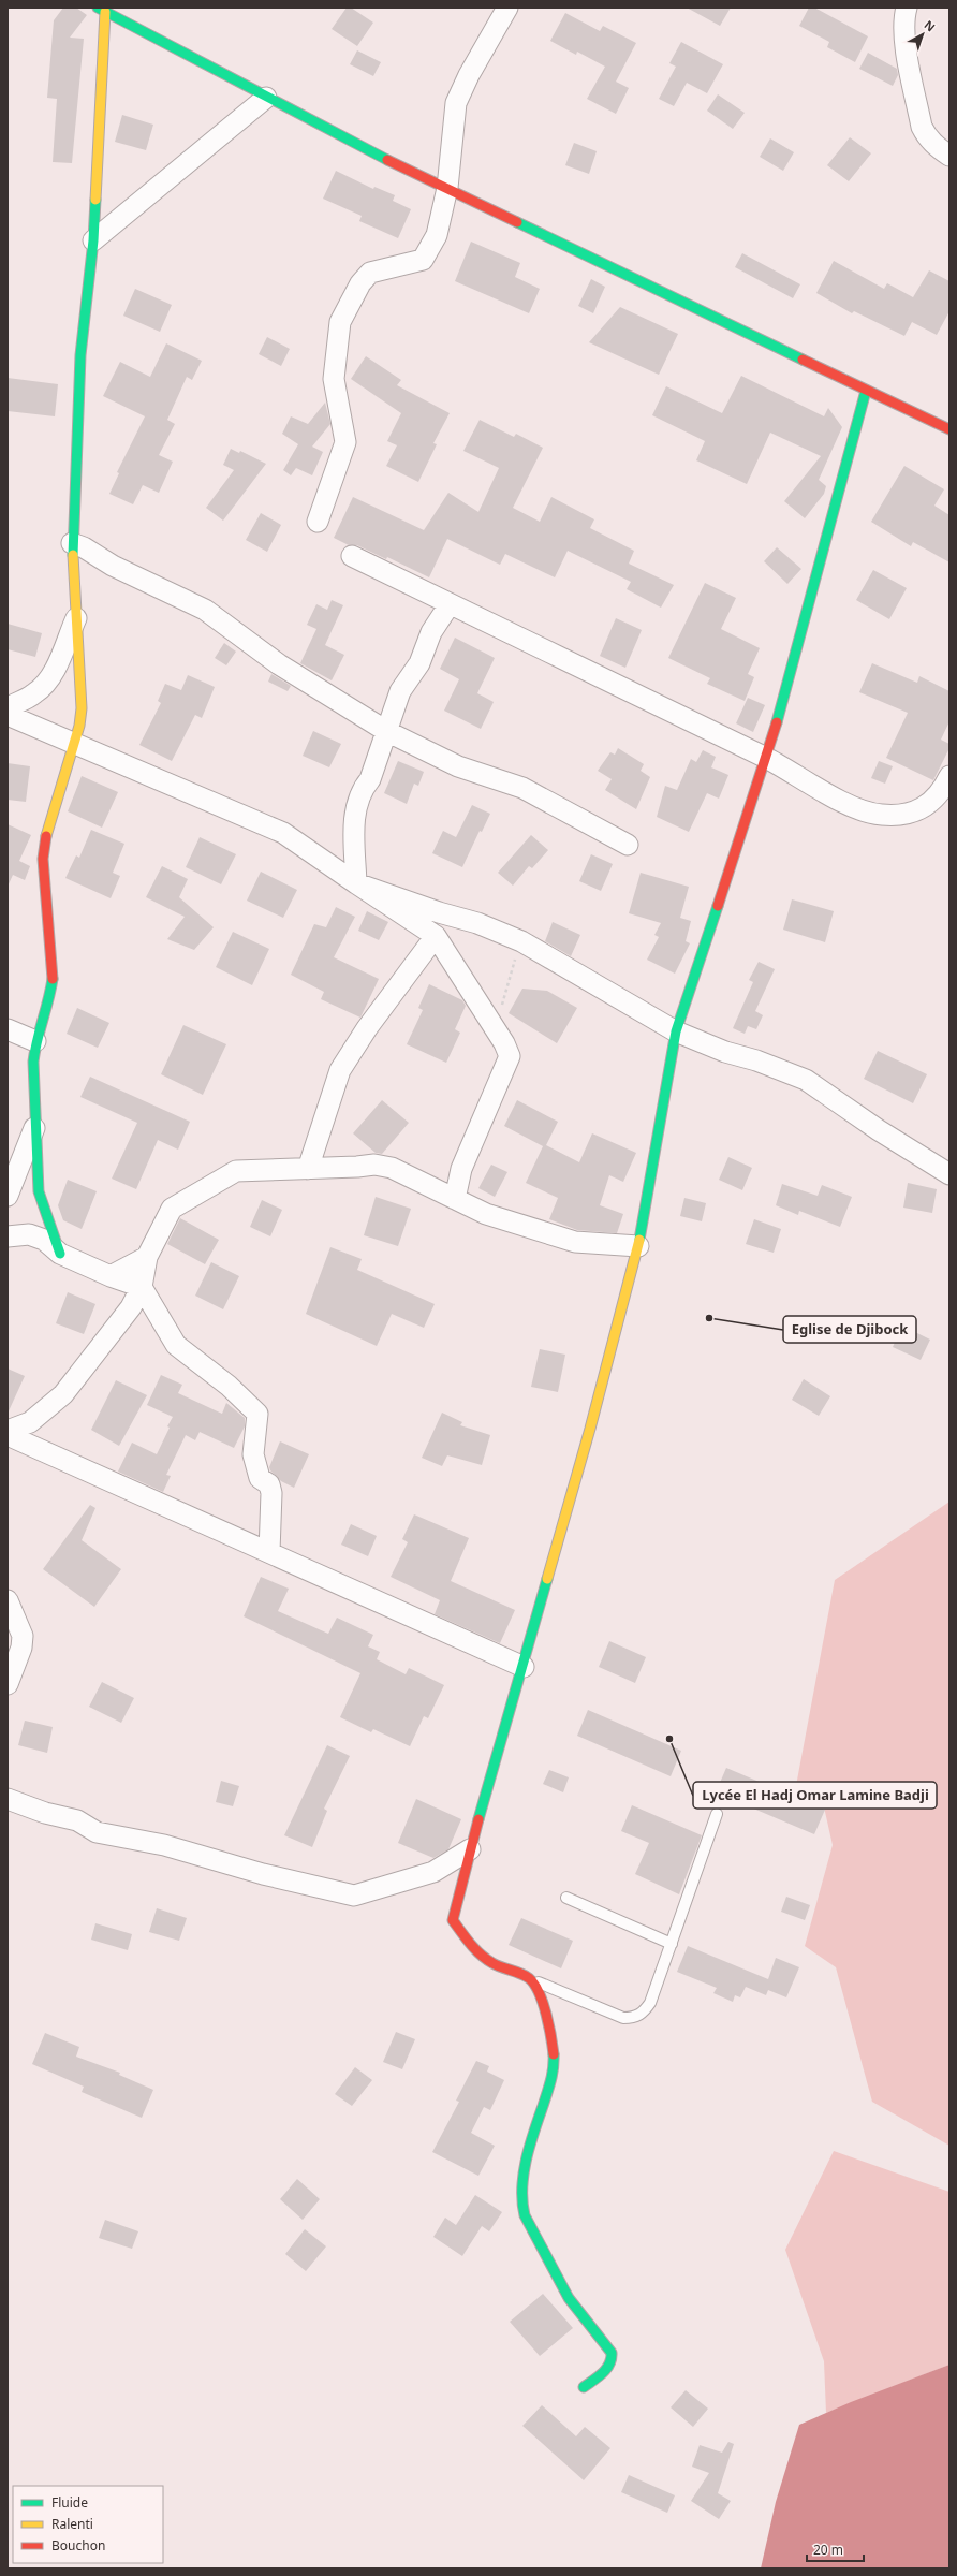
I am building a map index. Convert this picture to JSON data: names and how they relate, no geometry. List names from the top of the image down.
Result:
{
  "places": ["Eglise de Djibock", "Lycée El Hadj Omar Lamine Badji"],
  "legend": ["Fluide", "Ralenti", "Bouchon"],
  "scale_bar": "20 m",
  "north": "top right"
}
